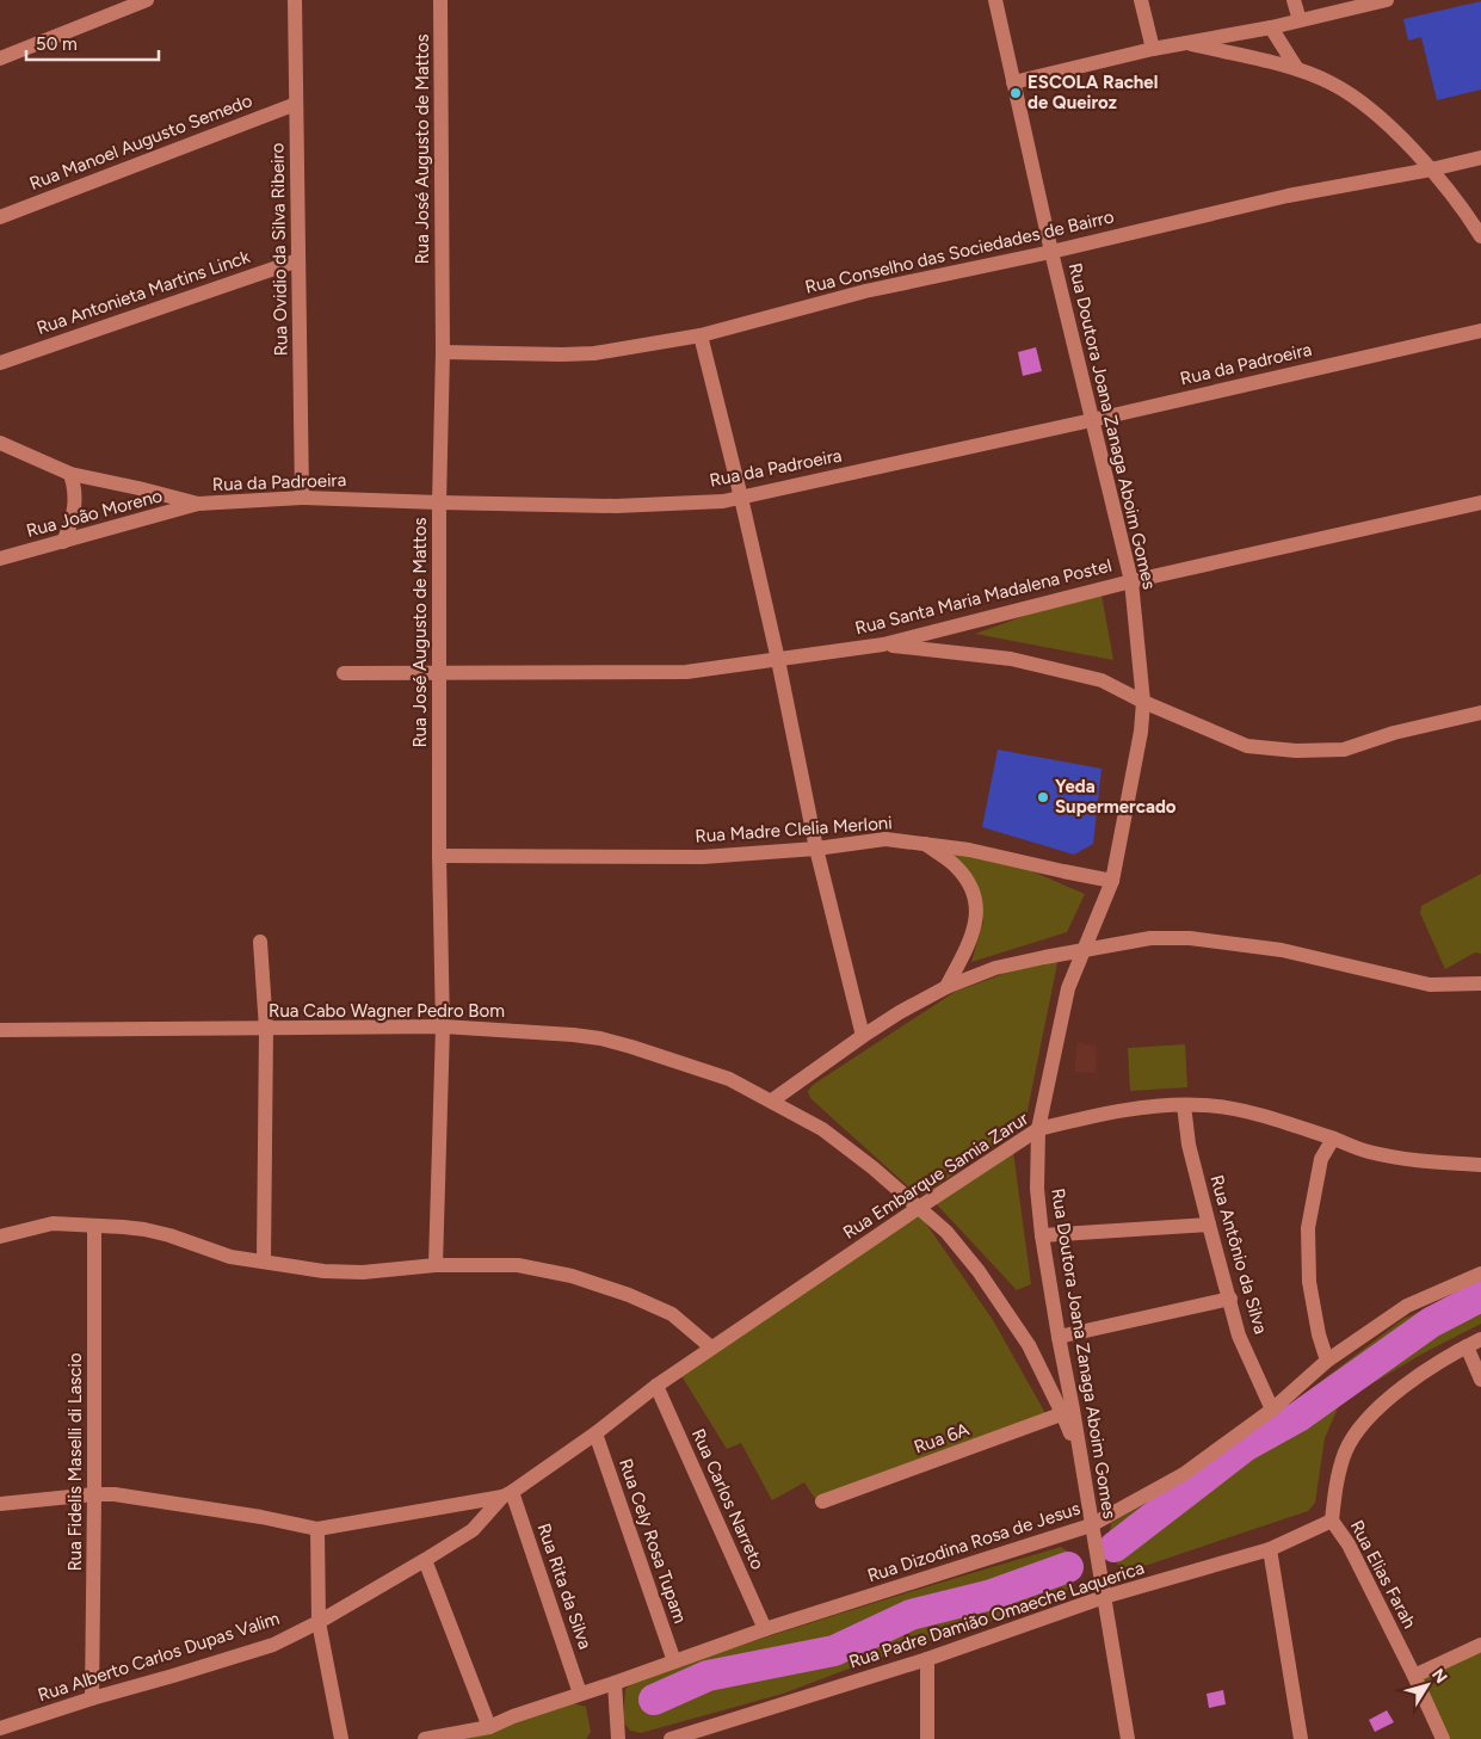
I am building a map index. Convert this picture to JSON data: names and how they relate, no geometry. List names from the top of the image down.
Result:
{
  "streets": {
    "street": [
      "Rua Manoel Augusto Semedo",
      "Rua José Augusto de Mattos",
      "Rua Ovidio da Silva Ribeiro",
      "Rua Conselho das Sociedades de Bairro",
      "Rua Antonieta Martins Linck",
      "Rua da Padroeira",
      "Rua Doutora Joana Zanaga Aboim Gomes",
      "Rua João Moreno",
      "Rua Santa Maria Madalena Postel",
      "Rua Madre Clelia Merloni",
      "Rua Cabo Wagner Pedro Bom",
      "Rua Embarque Samia Zarur",
      "Rua Antônio da Silva",
      "Rua 6A",
      "Rua Fidelis Maselli di Lascio",
      "Rua Carlos Narreto",
      "Rua Cely Rosa Tupam",
      "Rua Dizodina Rosa de Jesus",
      "Rua Elias Farah",
      "Rua Rita da Silva",
      "Rua Padre Damião Omaeche Laquerica",
      "Rua Alberto Carlos Dupas Valim"
    ]
  },
  "crossings": [
    ["Rua Manoel Augusto Semedo", "Rua Ovidio da Silva Ribeiro"],
    ["Rua José Augusto de Mattos", "Rua Conselho das Sociedades de Bairro"],
    ["Rua José Augusto de Mattos", "Rua da Padroeira"],
    ["Rua José Augusto de Mattos", "Rua Santa Maria Madalena Postel"],
    ["Rua José Augusto de Mattos", "Rua Madre Clelia Merloni"],
    ["Rua José Augusto de Mattos", "Rua Cabo Wagner Pedro Bom"],
    ["Rua Ovidio da Silva Ribeiro", "Rua Antonieta Martins Linck"],
    ["Rua Ovidio da Silva Ribeiro", "Rua da Padroeira"],
    ["Rua Conselho das Sociedades de Bairro", "Rua Doutora Joana Zanaga Aboim Gomes"],
    ["Rua da Padroeira", "Rua Doutora Joana Zanaga Aboim Gomes"],
    ["Rua da Padroeira", "Rua João Moreno"],
    ["Rua Doutora Joana Zanaga Aboim Gomes", "Rua Santa Maria Madalena Postel"],
    ["Rua Doutora Joana Zanaga Aboim Gomes", "Rua Madre Clelia Merloni"],
    ["Rua Doutora Joana Zanaga Aboim Gomes", "Rua Cabo Wagner Pedro Bom"],
    ["Rua Doutora Joana Zanaga Aboim Gomes", "Rua Embarque Samia Zarur"],
    ["Rua Doutora Joana Zanaga Aboim Gomes", "Rua 6A"],
    ["Rua Doutora Joana Zanaga Aboim Gomes", "Rua Dizodina Rosa de Jesus"],
    ["Rua Doutora Joana Zanaga Aboim Gomes", "Rua Padre Damião Omaeche Laquerica"],
    ["Rua Cabo Wagner Pedro Bom", "Rua Embarque Samia Zarur"],
    ["Rua Cabo Wagner Pedro Bom", "Rua 6A"],
    ["Rua Embarque Samia Zarur", "Rua Antônio da Silva"],
    ["Rua Embarque Samia Zarur", "Rua Carlos Narreto"],
    ["Rua Embarque Samia Zarur", "Rua Cely Rosa Tupam"],
    ["Rua Embarque Samia Zarur", "Rua Rita da Silva"],
    ["Rua Embarque Samia Zarur", "Rua Alberto Carlos Dupas Valim"],
    ["Rua Antônio da Silva", "Rua Dizodina Rosa de Jesus"],
    ["Rua Fidelis Maselli di Lascio", "Rua Alberto Carlos Dupas Valim"],
    ["Rua Carlos Narreto", "Rua Dizodina Rosa de Jesus"],
    ["Rua Cely Rosa Tupam", "Rua Dizodina Rosa de Jesus"],
    ["Rua Dizodina Rosa de Jesus", "Rua Rita da Silva"],
    ["Rua Elias Farah", "Rua Padre Damião Omaeche Laquerica"],
    ["Rua Rita da Silva", "Rua Alberto Carlos Dupas Valim"]
  ],
  "places": ["ESCOLA Rachel de Queiroz", "Yeda Supermercado"],
  "scale_bar": "50 m",
  "north": "top right"
}
